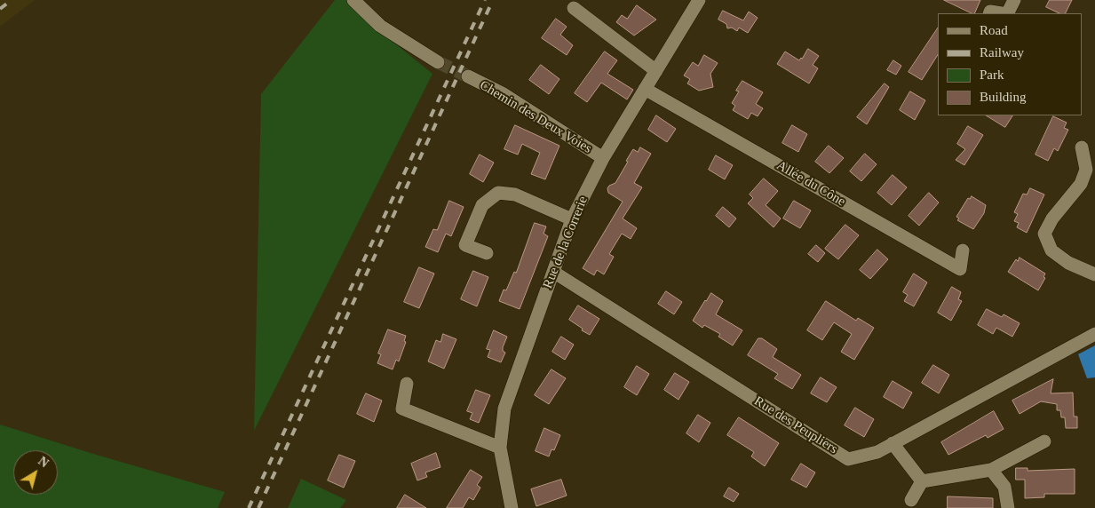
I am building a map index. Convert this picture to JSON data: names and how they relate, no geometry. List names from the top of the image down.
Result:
{
  "streets": {
    "street": [
      "Chemin des Deux Voies",
      "Allée du Cône",
      "Rue de la Correrie",
      "Rue des Peupliers"
    ]
  },
  "crossings": [
    ["Chemin des Deux Voies", "Rue de la Correrie"],
    ["Allée du Cône", "Rue de la Correrie"],
    ["Rue de la Correrie", "Rue des Peupliers"]
  ],
  "legend": [
    "Road",
    "Railway",
    "Park",
    "Building"
  ],
  "north": "top right"
}
